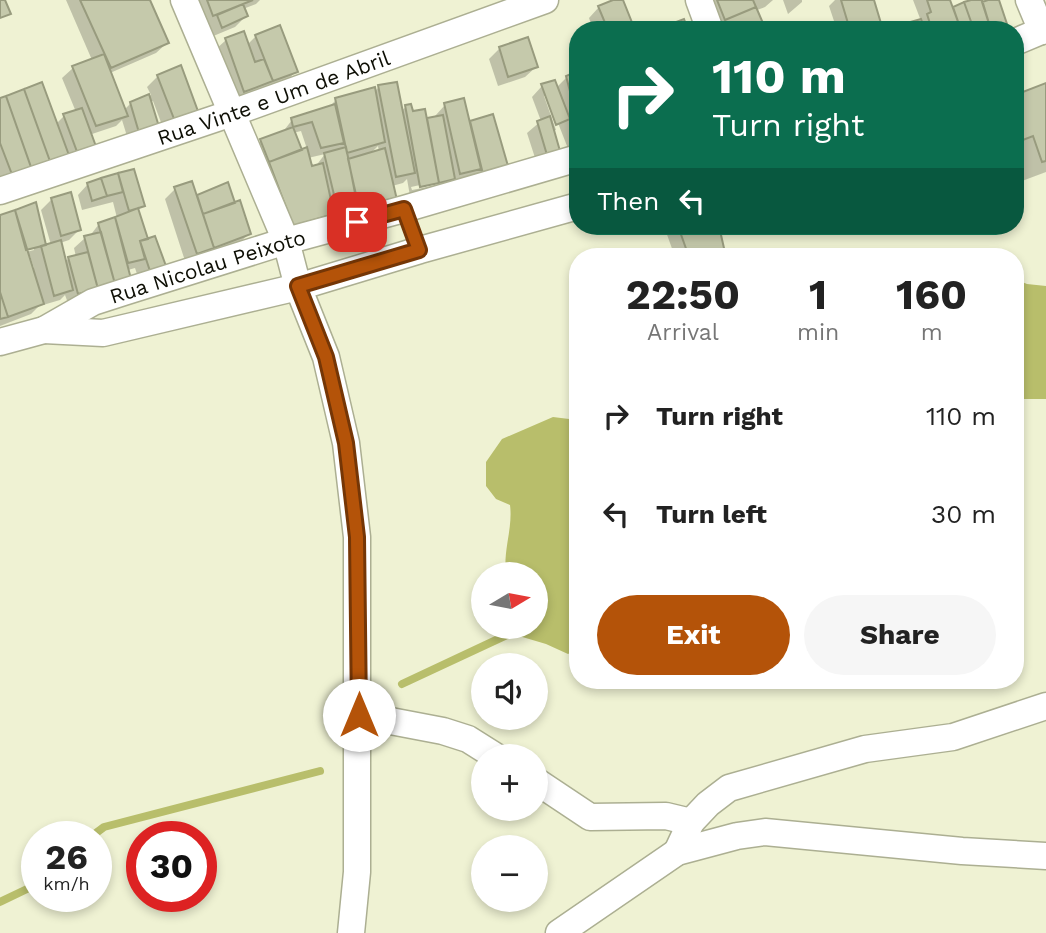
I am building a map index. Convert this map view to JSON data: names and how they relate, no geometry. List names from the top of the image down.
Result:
{
  "streets": {
    "street": ["Rua Vinte e Um de Abril", "Rua Nicolau Peixoto"]
  },
  "north": "right",
  "page": {
    "turn": ["110 m", "Turn right"],
    "then": "Then",
    "eta": [
      "22:50",
      "Arrival",
      "1",
      "min",
      "160",
      "m"
    ],
    "list": [
      {
        "name": "Turn right",
        "value": "110 m"
      },
      {
        "name": "Turn left",
        "value": "30 m"
      }
    ],
    "map_buttons": ["+", "−"],
    "buttons": ["Exit", "Share"],
    "speed": "26 km/h",
    "limit": "30"
  }
}
